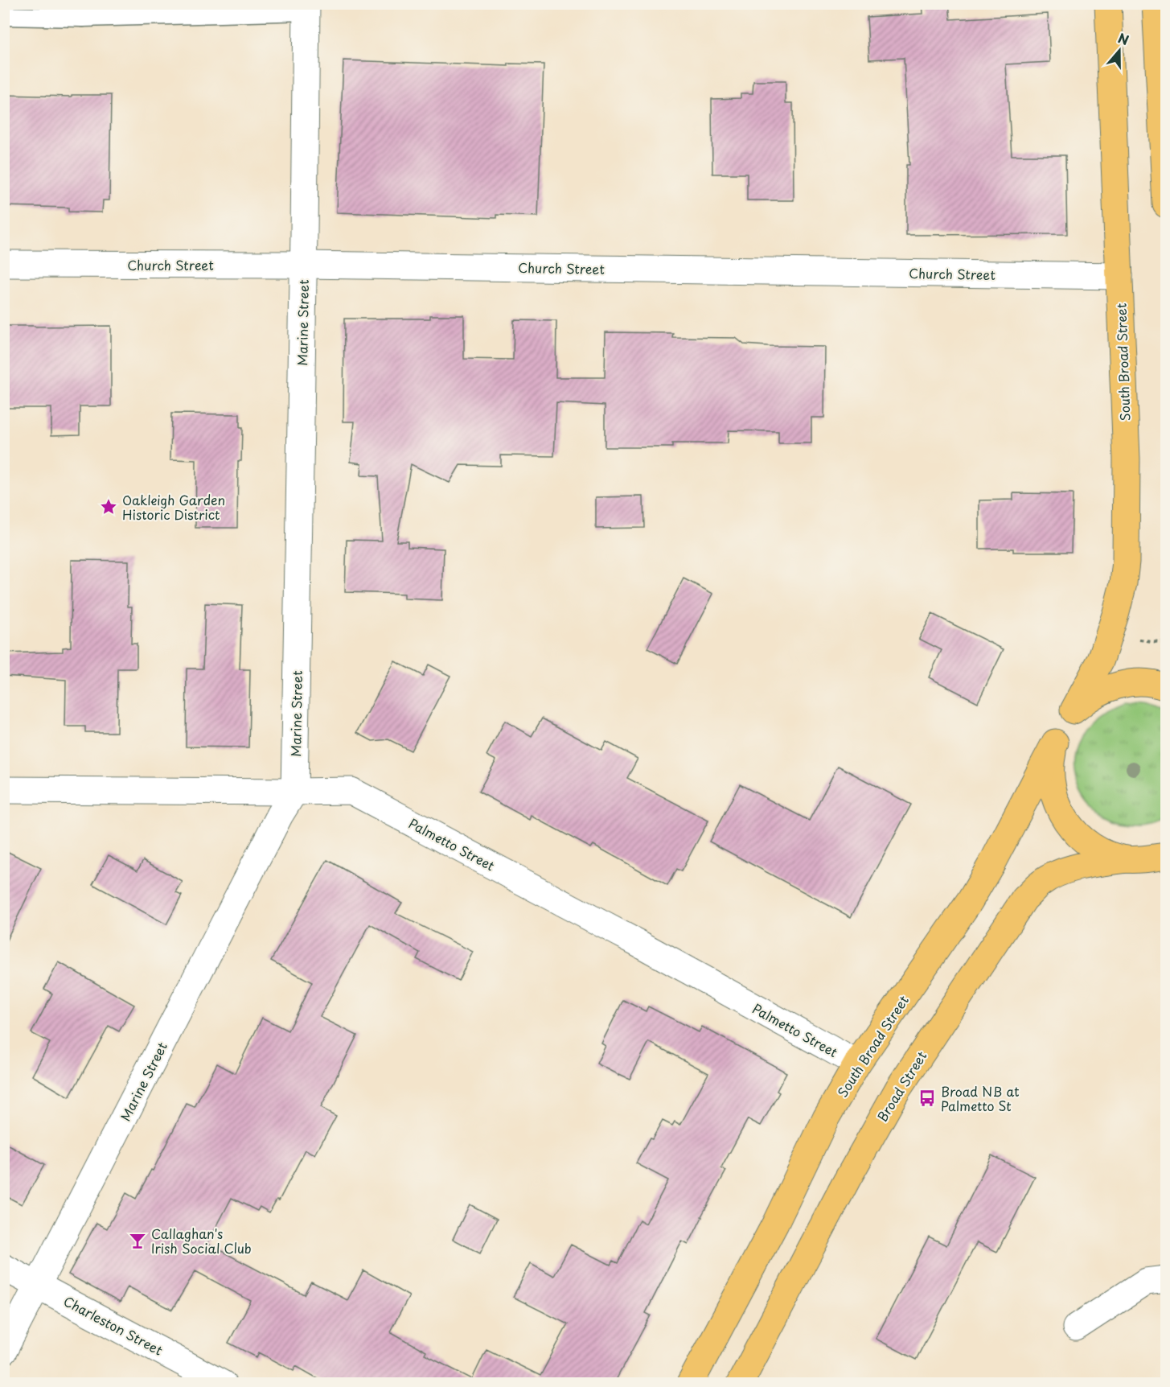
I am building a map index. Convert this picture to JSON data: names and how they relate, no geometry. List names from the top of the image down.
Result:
{
  "streets": {
    "main road": ["South Broad Street", "Broad Street"],
    "street": [
      "Church Street",
      "Marine Street",
      "Palmetto Street",
      "Charleston Street"
    ]
  },
  "crossings": [
    ["Church Street", "Marine Street"],
    ["Church Street", "South Broad Street"],
    ["Marine Street", "Palmetto Street"],
    ["Marine Street", "Charleston Street"],
    ["South Broad Street", "Palmetto Street"]
  ],
  "places": {
    "place": ["Oakleigh Garden Historic District"],
    "bus stop": ["Broad NB at Palmetto St"],
    "bar": ["Callaghan's Irish Social Club"]
  },
  "north": "top"
}
